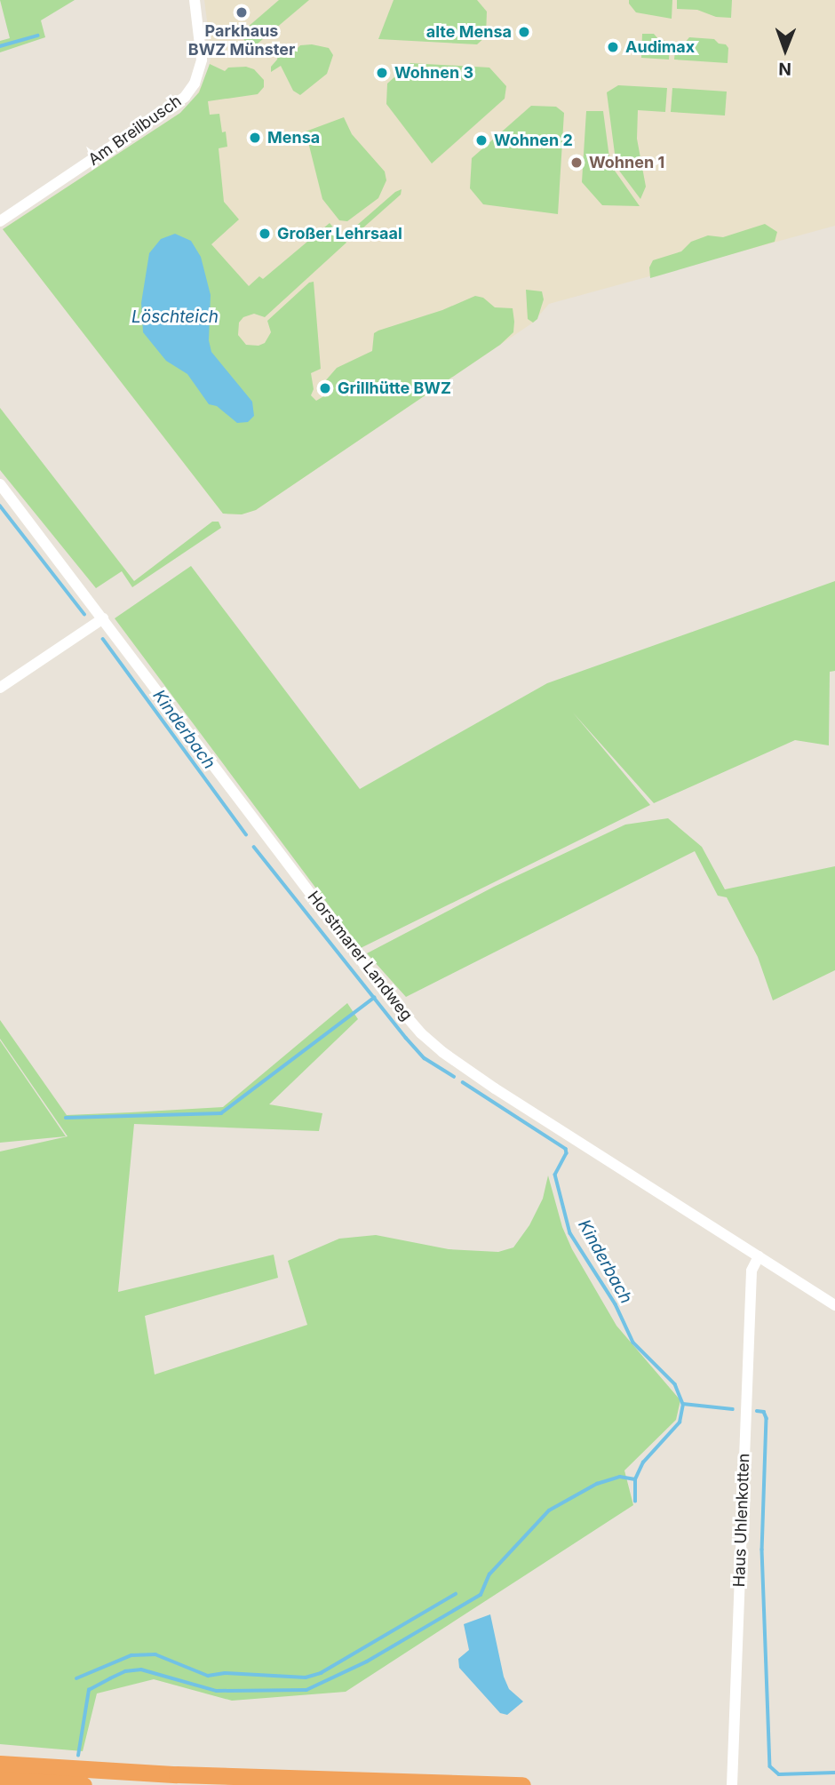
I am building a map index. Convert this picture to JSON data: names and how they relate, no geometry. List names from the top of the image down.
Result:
{
  "streets": {
    "street": ["Am Breilbusch", "Horstmarer Landweg", "Haus Uhlenkotten"]
  },
  "crossings": [
    ["Horstmarer Landweg", "Haus Uhlenkotten"]
  ],
  "water": ["Löschteich", "Kinderbach"],
  "places": [
    "Parkhaus BWZ Münster",
    "alte Mensa",
    "Audimax",
    "Wohnen 3",
    "Mensa",
    "Wohnen 2",
    "Wohnen 1",
    "Großer Lehrsaal",
    "Grillhütte BWZ"
  ],
  "north": "bottom"
}
